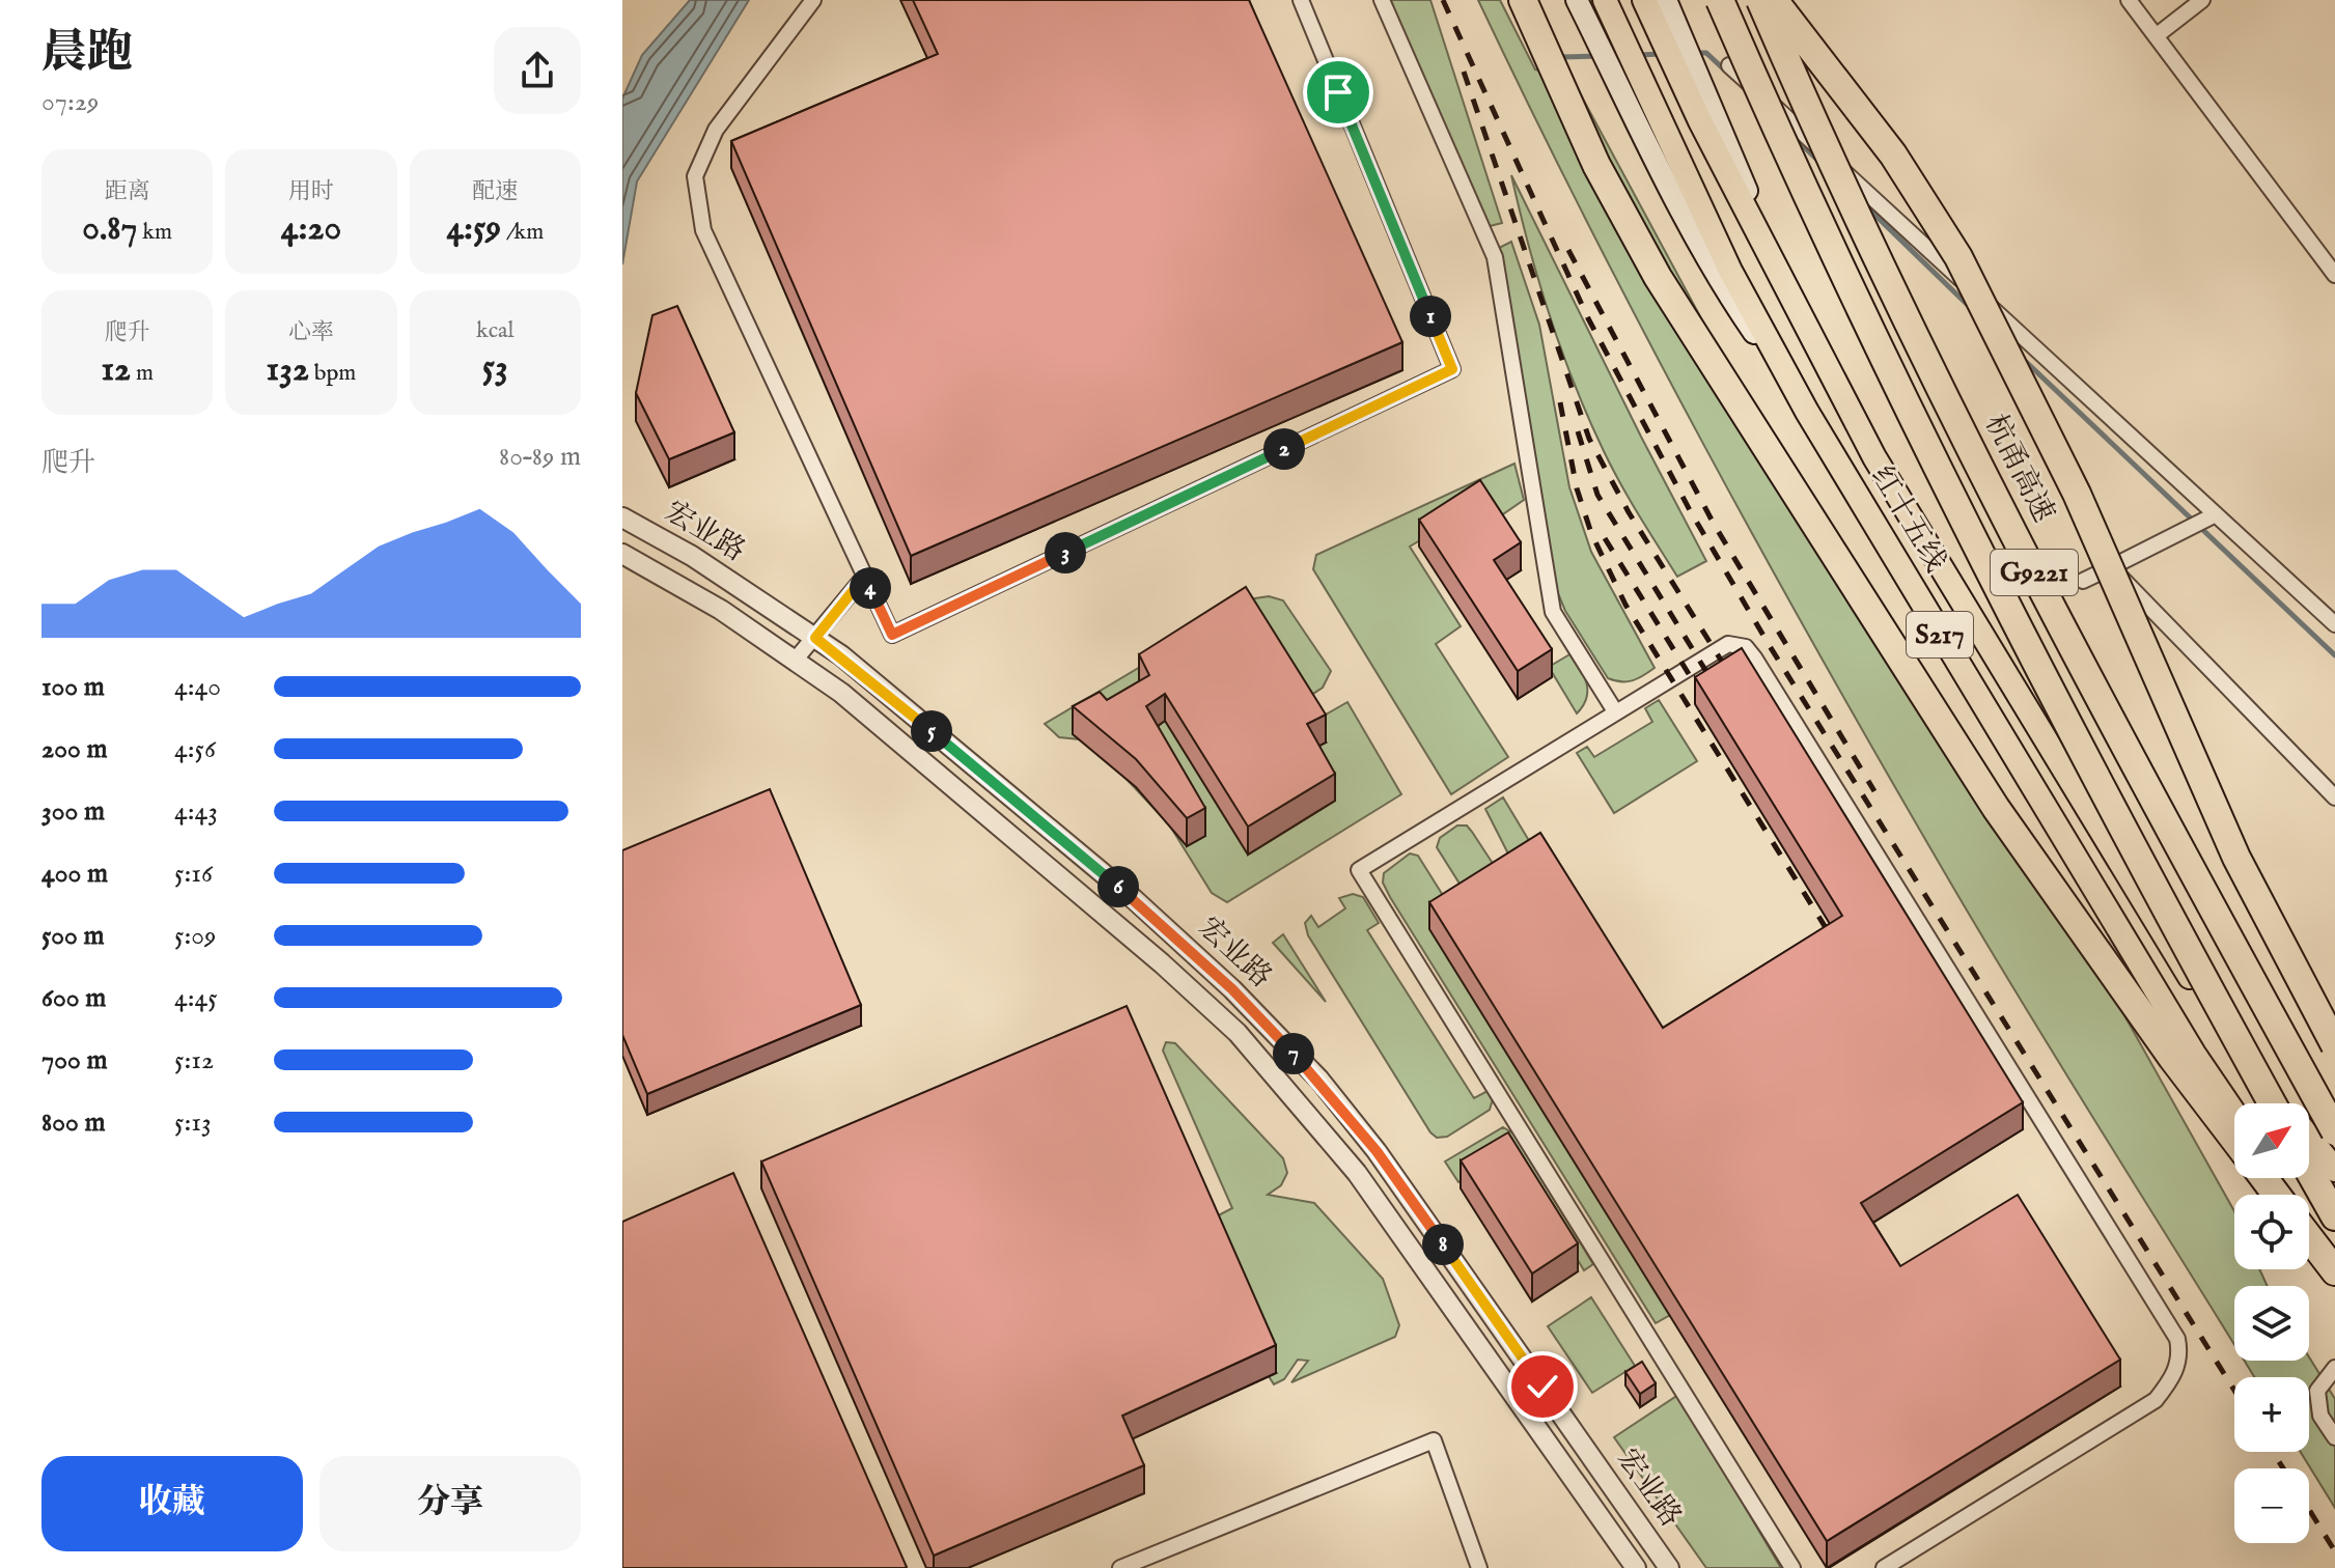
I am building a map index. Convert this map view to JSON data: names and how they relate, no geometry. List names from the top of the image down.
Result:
{
  "streets": {
    "highway": ["杭甬高速", "G9221"],
    "main road": ["红十五线", "S217"],
    "street": ["宏业路"]
  },
  "north": "top right",
  "page": {
    "heading": ["晨跑", "07:29"],
    "stats": [
      ["距离", "0.87 km"],
      ["用时", "4:20"],
      ["配速", "4:59 /km"],
      ["爬升", "12 m"],
      ["心率", "132 bpm"],
      ["kcal", "53"]
    ],
    "pins": [
      "1",
      "2",
      "3",
      "4",
      "5",
      "6",
      "7",
      "8"
    ],
    "chart": ["爬升", "80–89 m"],
    "list": [
      {
        "name": "100 m",
        "note": "4:40"
      },
      {
        "name": "200 m",
        "note": "4:56"
      },
      {
        "name": "300 m",
        "note": "4:43"
      },
      {
        "name": "400 m",
        "note": "5:16"
      },
      {
        "name": "500 m",
        "note": "5:09"
      },
      {
        "name": "600 m",
        "note": "4:45"
      },
      {
        "name": "700 m",
        "note": "5:12"
      },
      {
        "name": "800 m",
        "note": "5:13"
      }
    ],
    "map_buttons": ["+", "−"],
    "buttons": ["收藏", "分享"]
  }
}
